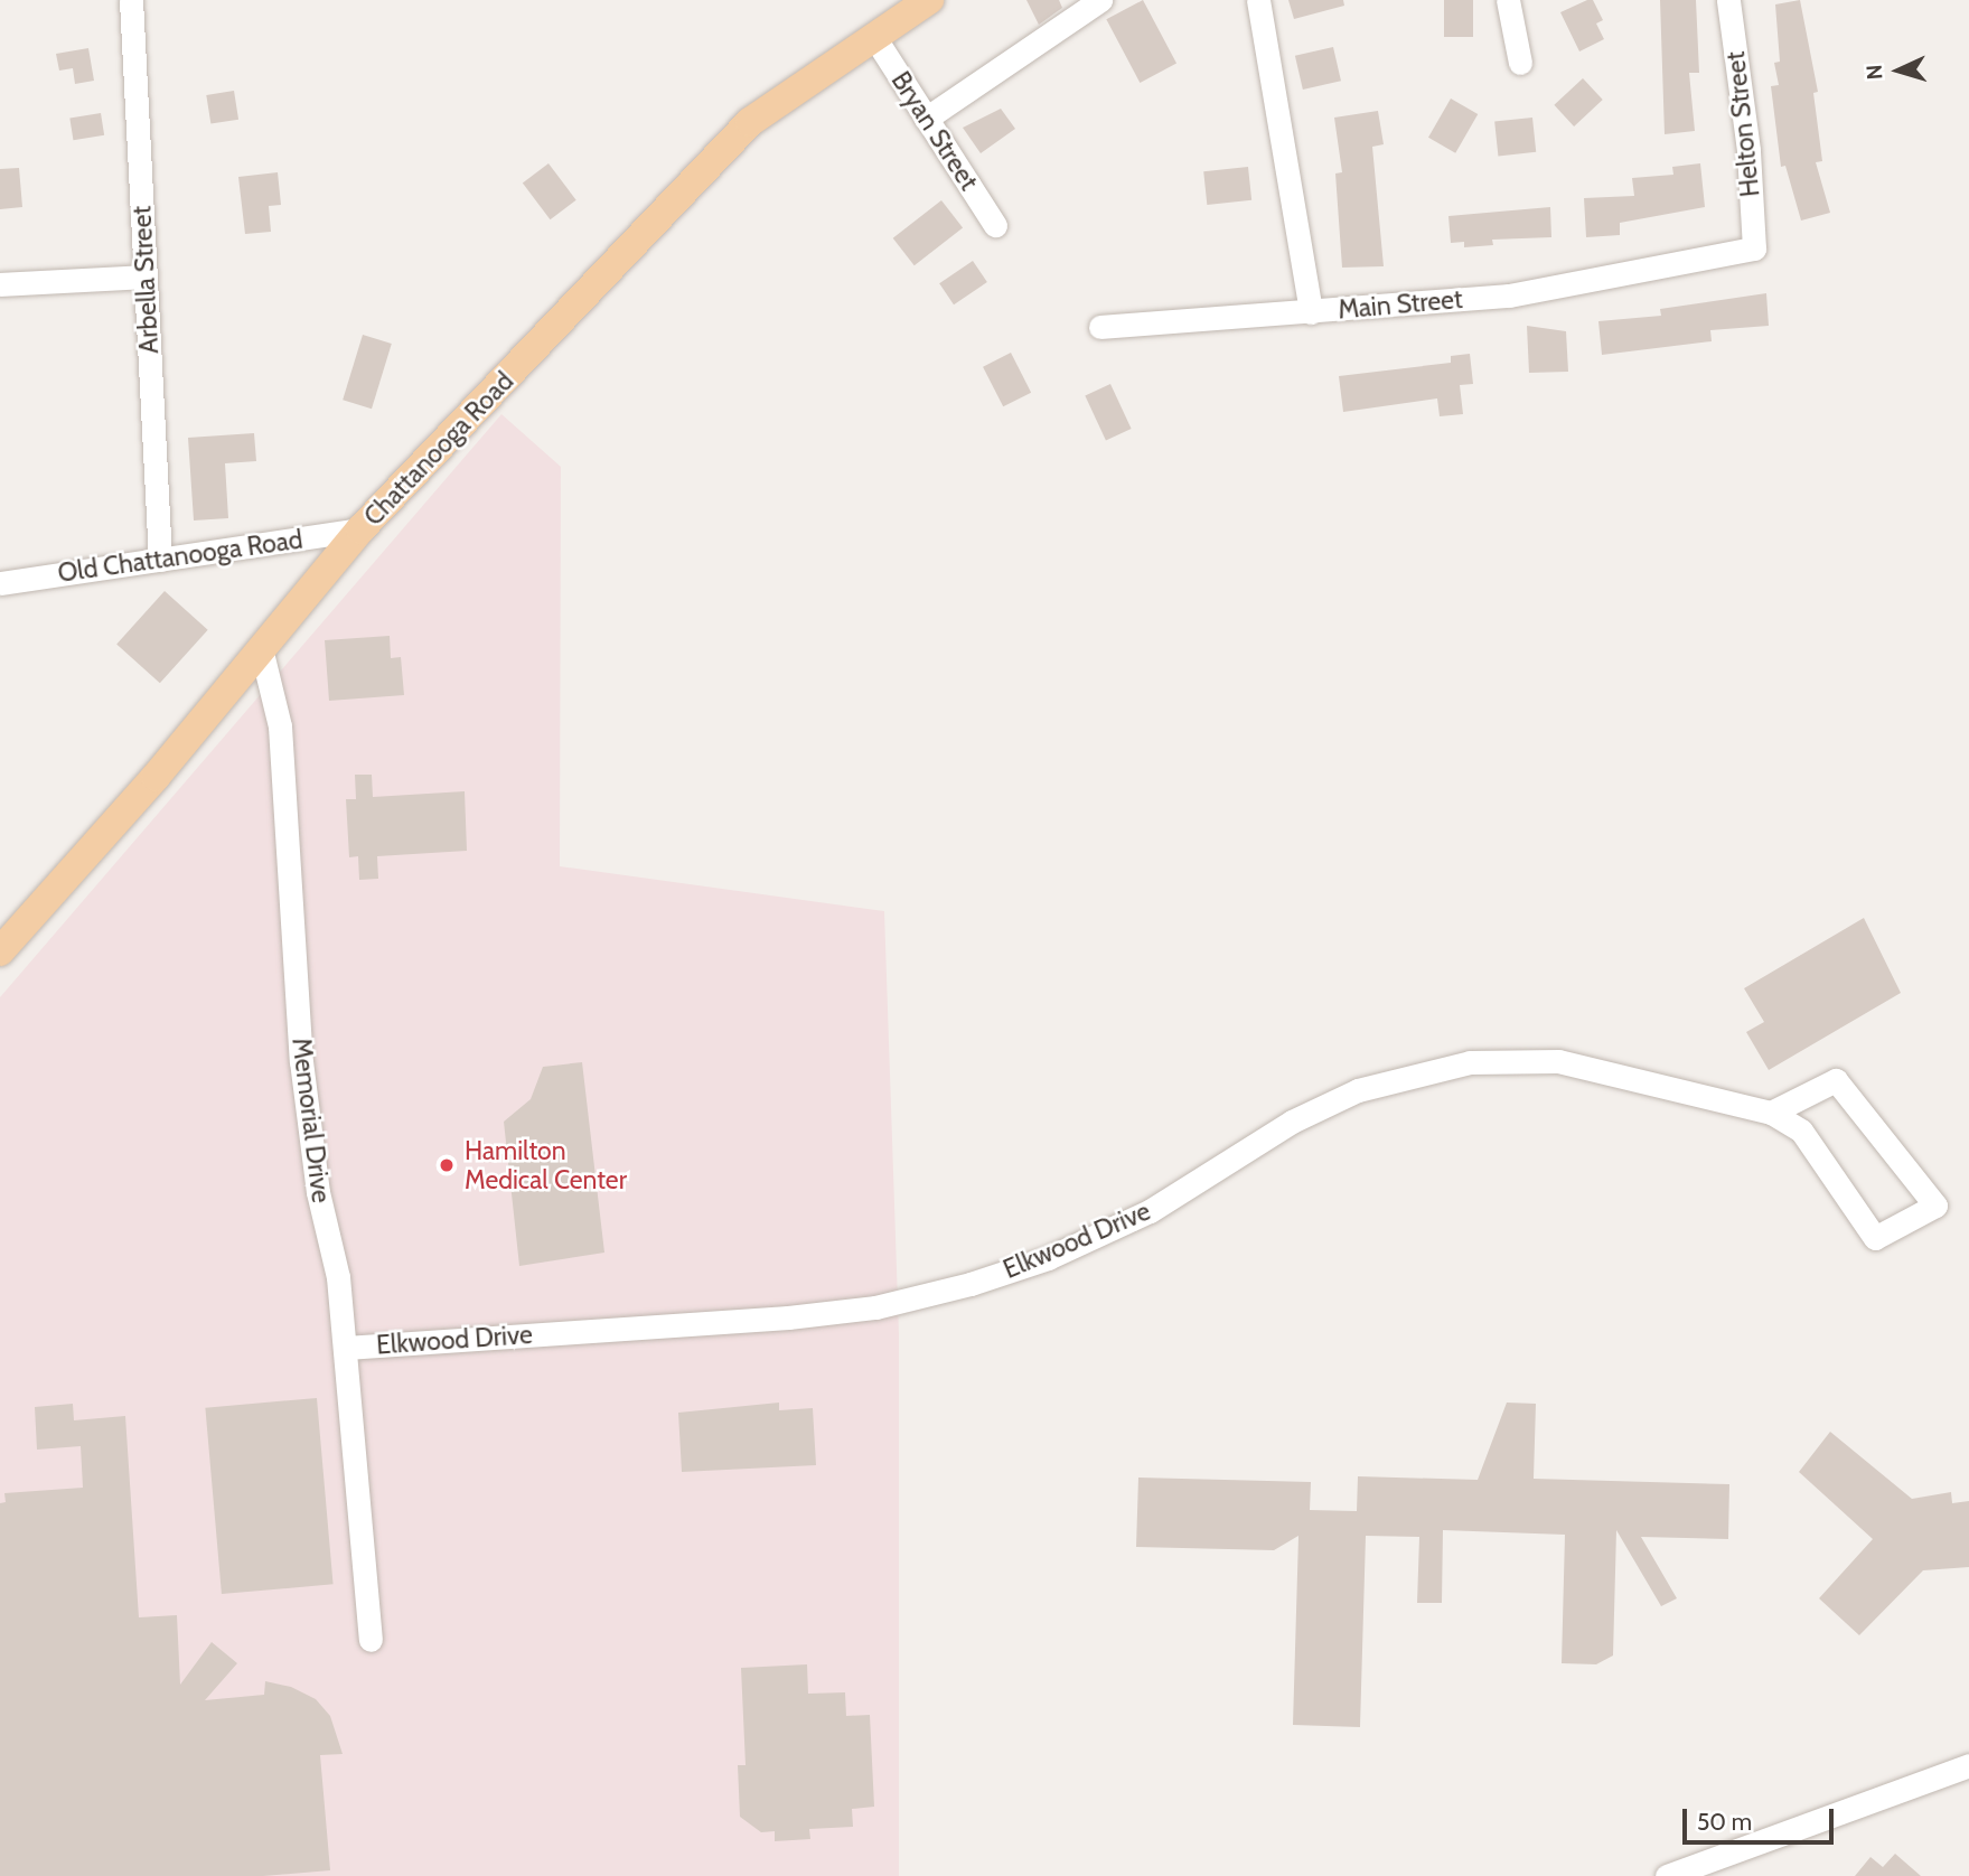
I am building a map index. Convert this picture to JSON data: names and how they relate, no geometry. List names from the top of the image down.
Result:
{
  "streets": {
    "main road": ["Chattanooga Road"],
    "street": [
      "Helton Street",
      "Bryan Street",
      "Arbella Street",
      "Main Street",
      "Old Chattanooga Road",
      "Memorial Drive",
      "Elkwood Drive"
    ]
  },
  "crossings": [
    ["Helton Street", "Main Street"],
    ["Bryan Street", "Chattanooga Road"],
    ["Arbella Street", "Old Chattanooga Road"],
    ["Chattanooga Road", "Old Chattanooga Road"],
    ["Chattanooga Road", "Memorial Drive"],
    ["Memorial Drive", "Elkwood Drive"]
  ],
  "places": ["Hamilton Medical Center"],
  "scale_bar": "50 m",
  "north": "left"
}
